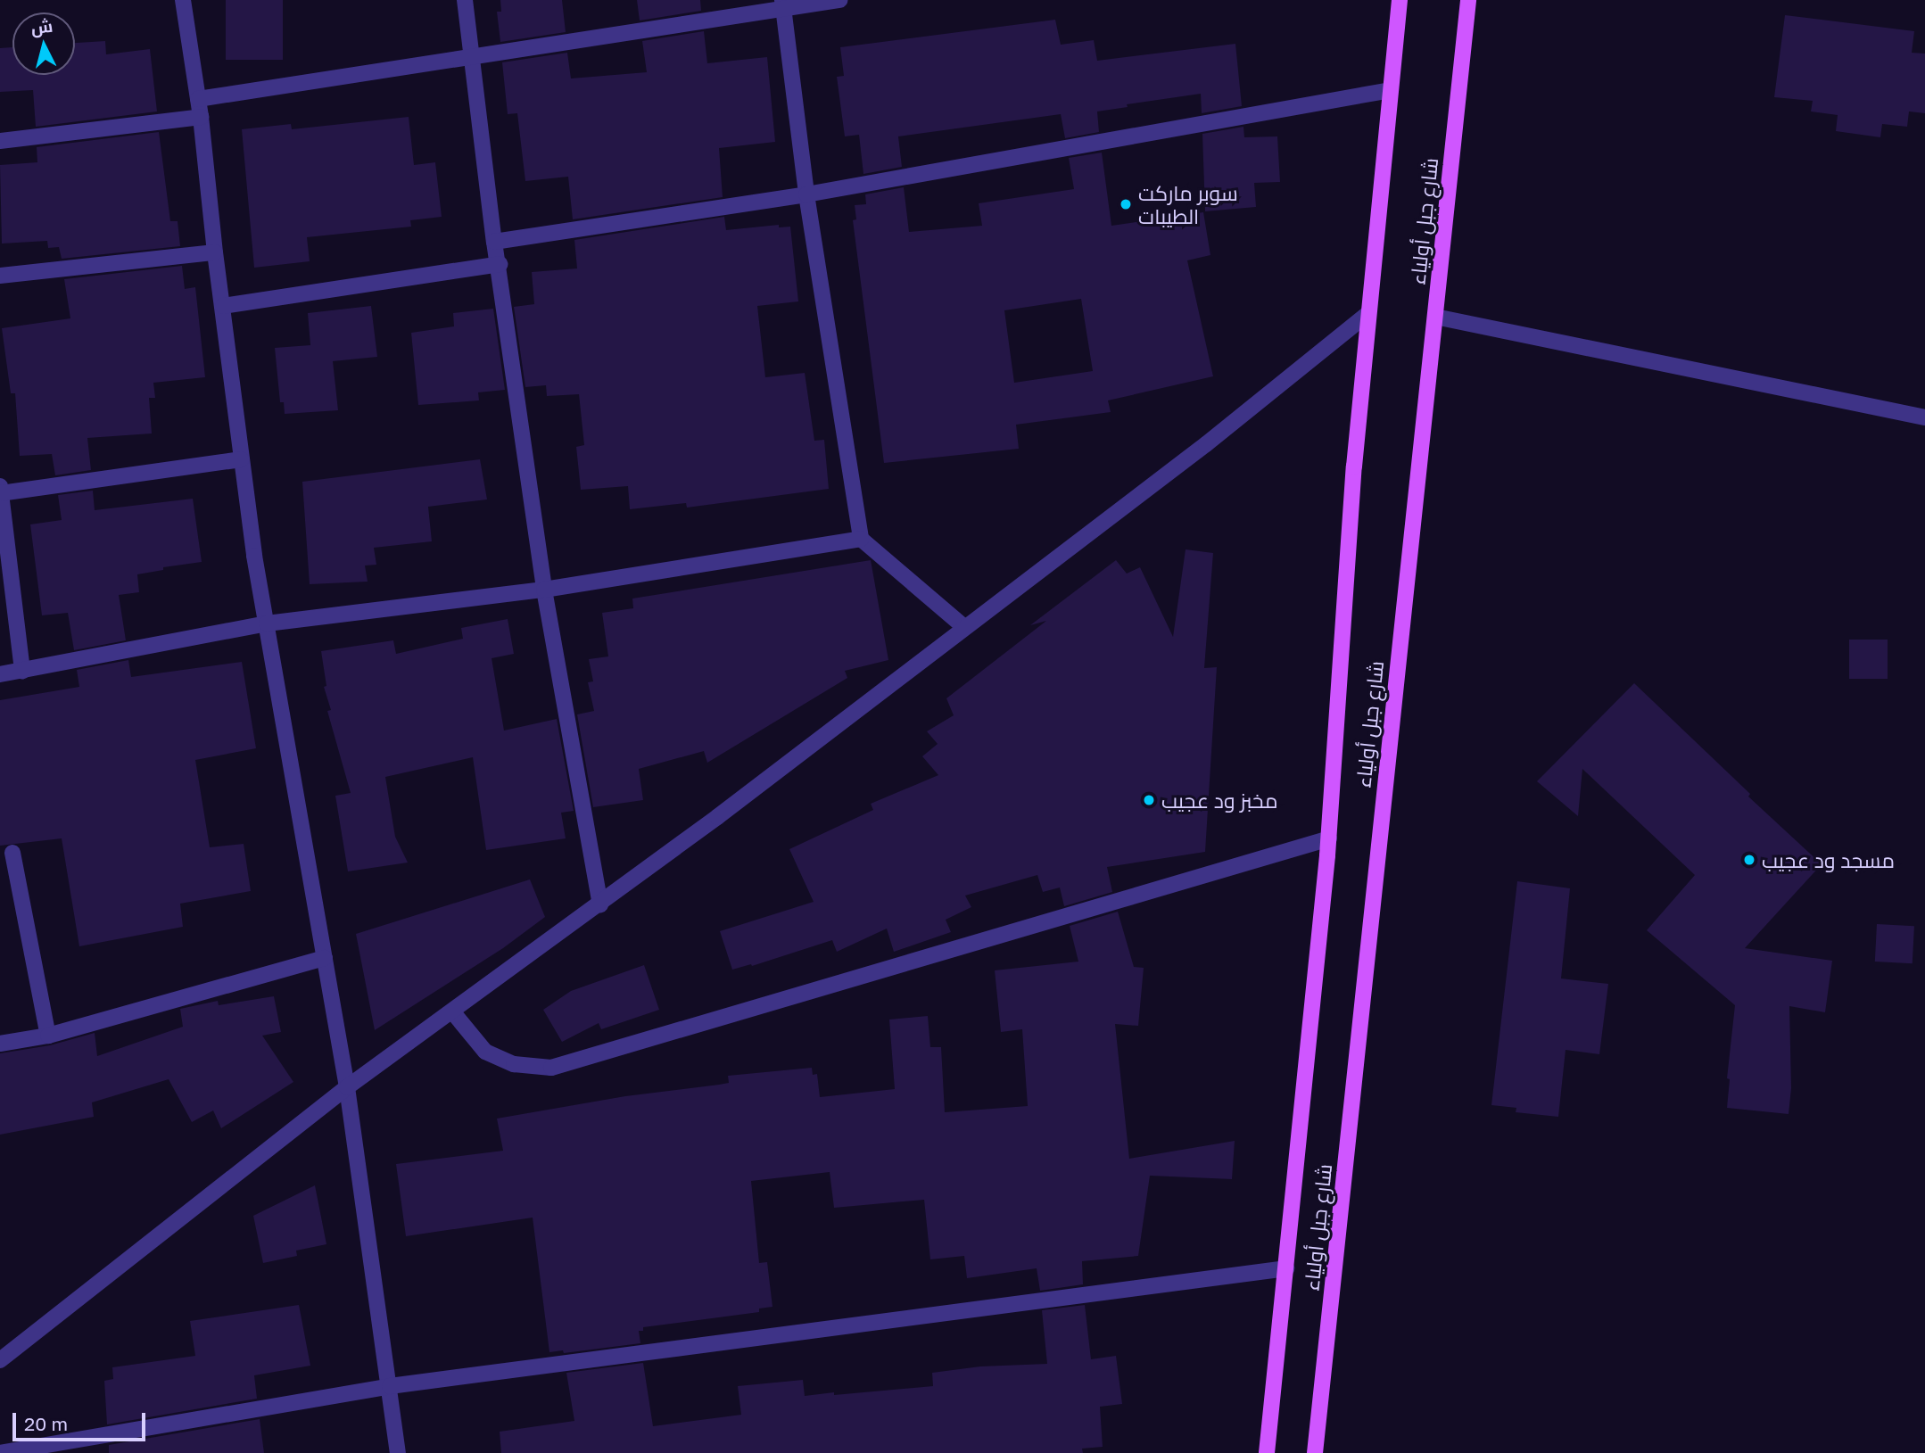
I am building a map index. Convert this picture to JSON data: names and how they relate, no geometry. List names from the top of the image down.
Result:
{
  "streets": {
    "main road": ["شارع جبل أولياء"]
  },
  "places": ["سوبر ماركت الطيبات", "مخبز ود عجيب", "مسجد ود عجيب"],
  "scale_bar": "20 m",
  "north": "top"
}
